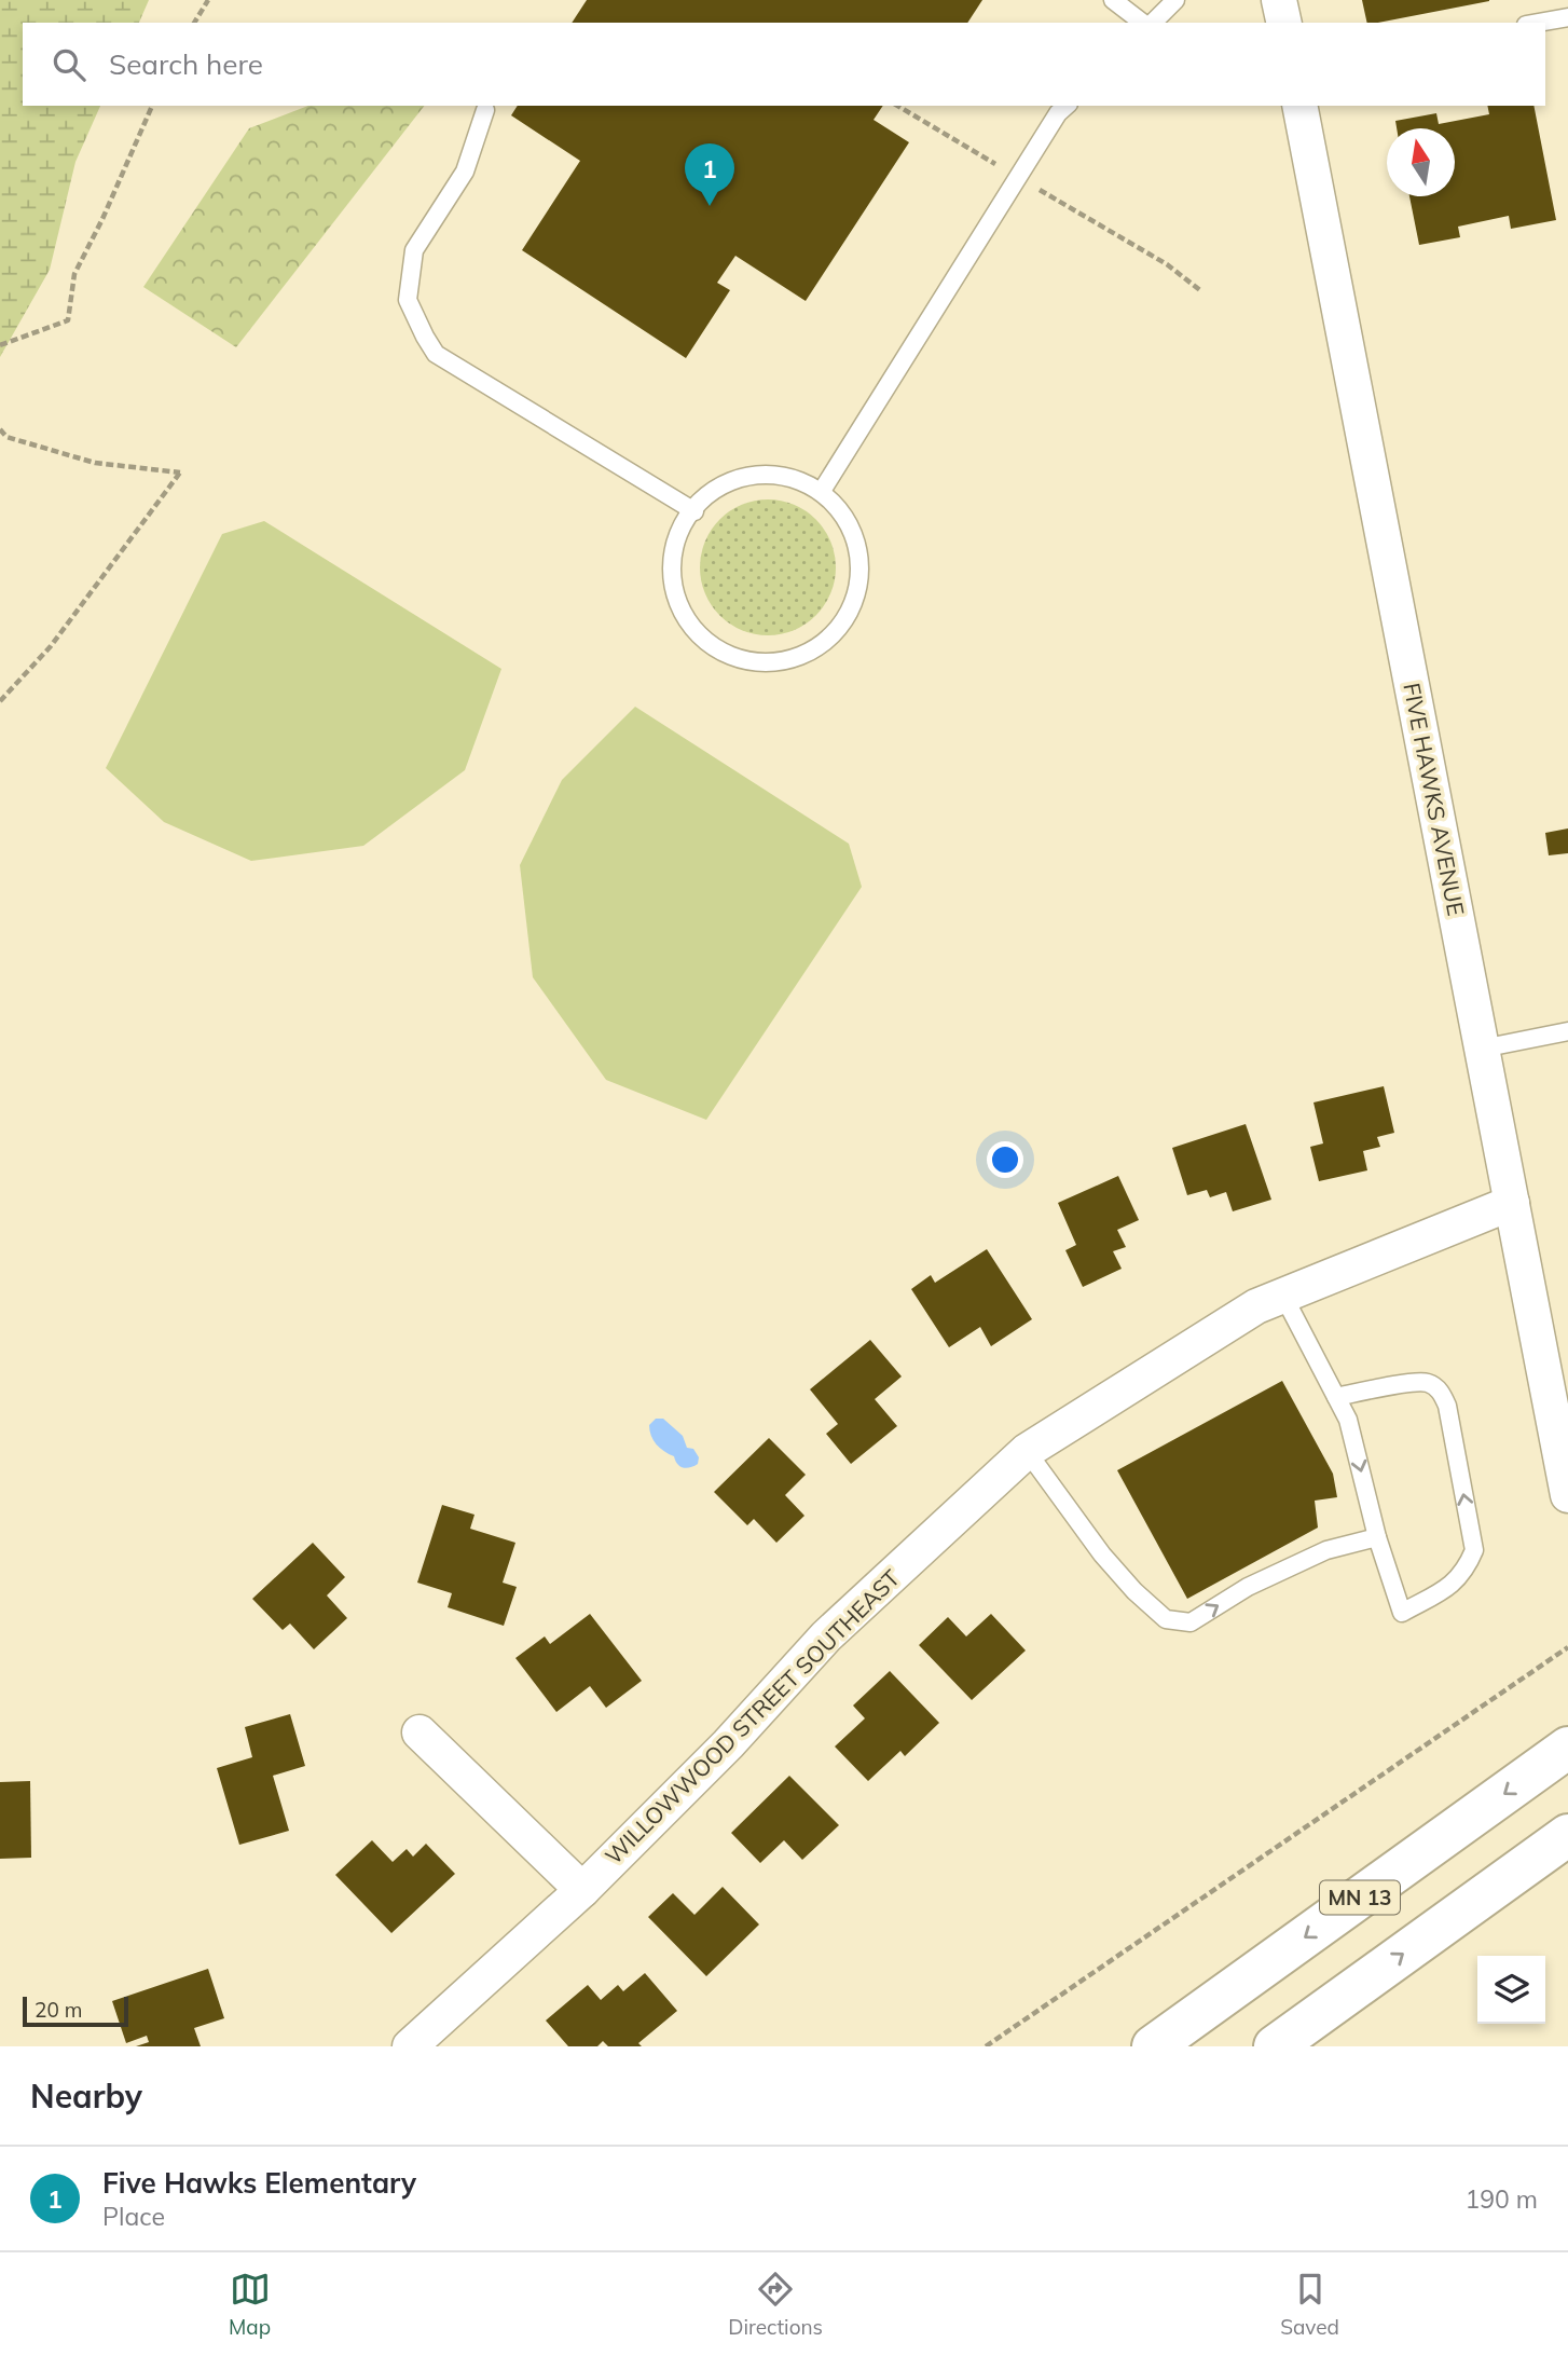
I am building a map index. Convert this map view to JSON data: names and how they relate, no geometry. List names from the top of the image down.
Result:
{
  "streets": {
    "main road": ["MN 13"],
    "street": ["FIVE HAWKS AVENUE", "WILLOWWOOD STREET SOUTHEAST"]
  },
  "crossings": [
    ["FIVE HAWKS AVENUE", "WILLOWWOOD STREET SOUTHEAST"]
  ],
  "scale_bar": "20 m",
  "north": "top",
  "page": {
    "search": "Search here",
    "pins": "1",
    "scale": "20 m",
    "heading": "Nearby",
    "list": [
      {
        "mark": "1",
        "name": "Five Hawks Elementary",
        "note": "Place",
        "value": "190 m"
      }
    ],
    "nav": ["Map", "Directions", "Saved"]
  }
}
